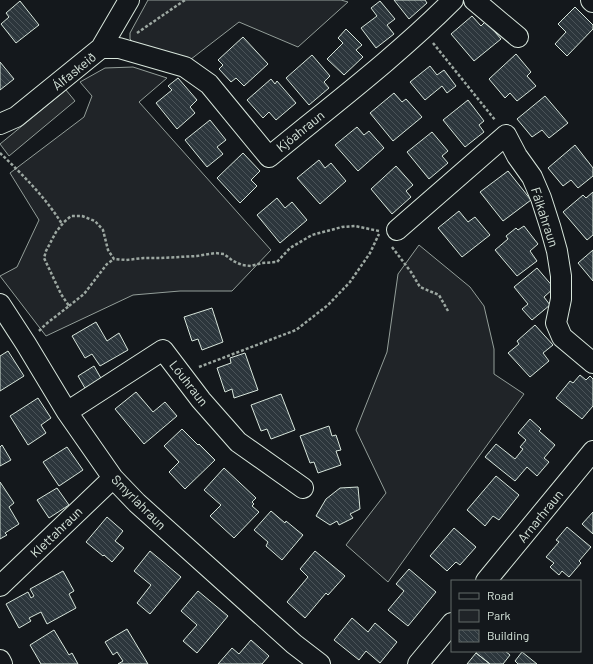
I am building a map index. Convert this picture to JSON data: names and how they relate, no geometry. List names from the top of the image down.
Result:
{
  "streets": {
    "street": [
      "Álfaskeið",
      "Kjóahraun",
      "Fálkahraun",
      "Lóuhraun",
      "Smyrlahraun",
      "Arnarhraun",
      "Klettahraun"
    ]
  },
  "crossings": [
    ["Álfaskeið", "Kjóahraun"],
    ["Lóuhraun", "Smyrlahraun"],
    ["Smyrlahraun", "Klettahraun"]
  ],
  "legend": ["Road", "Park", "Building"]
}
